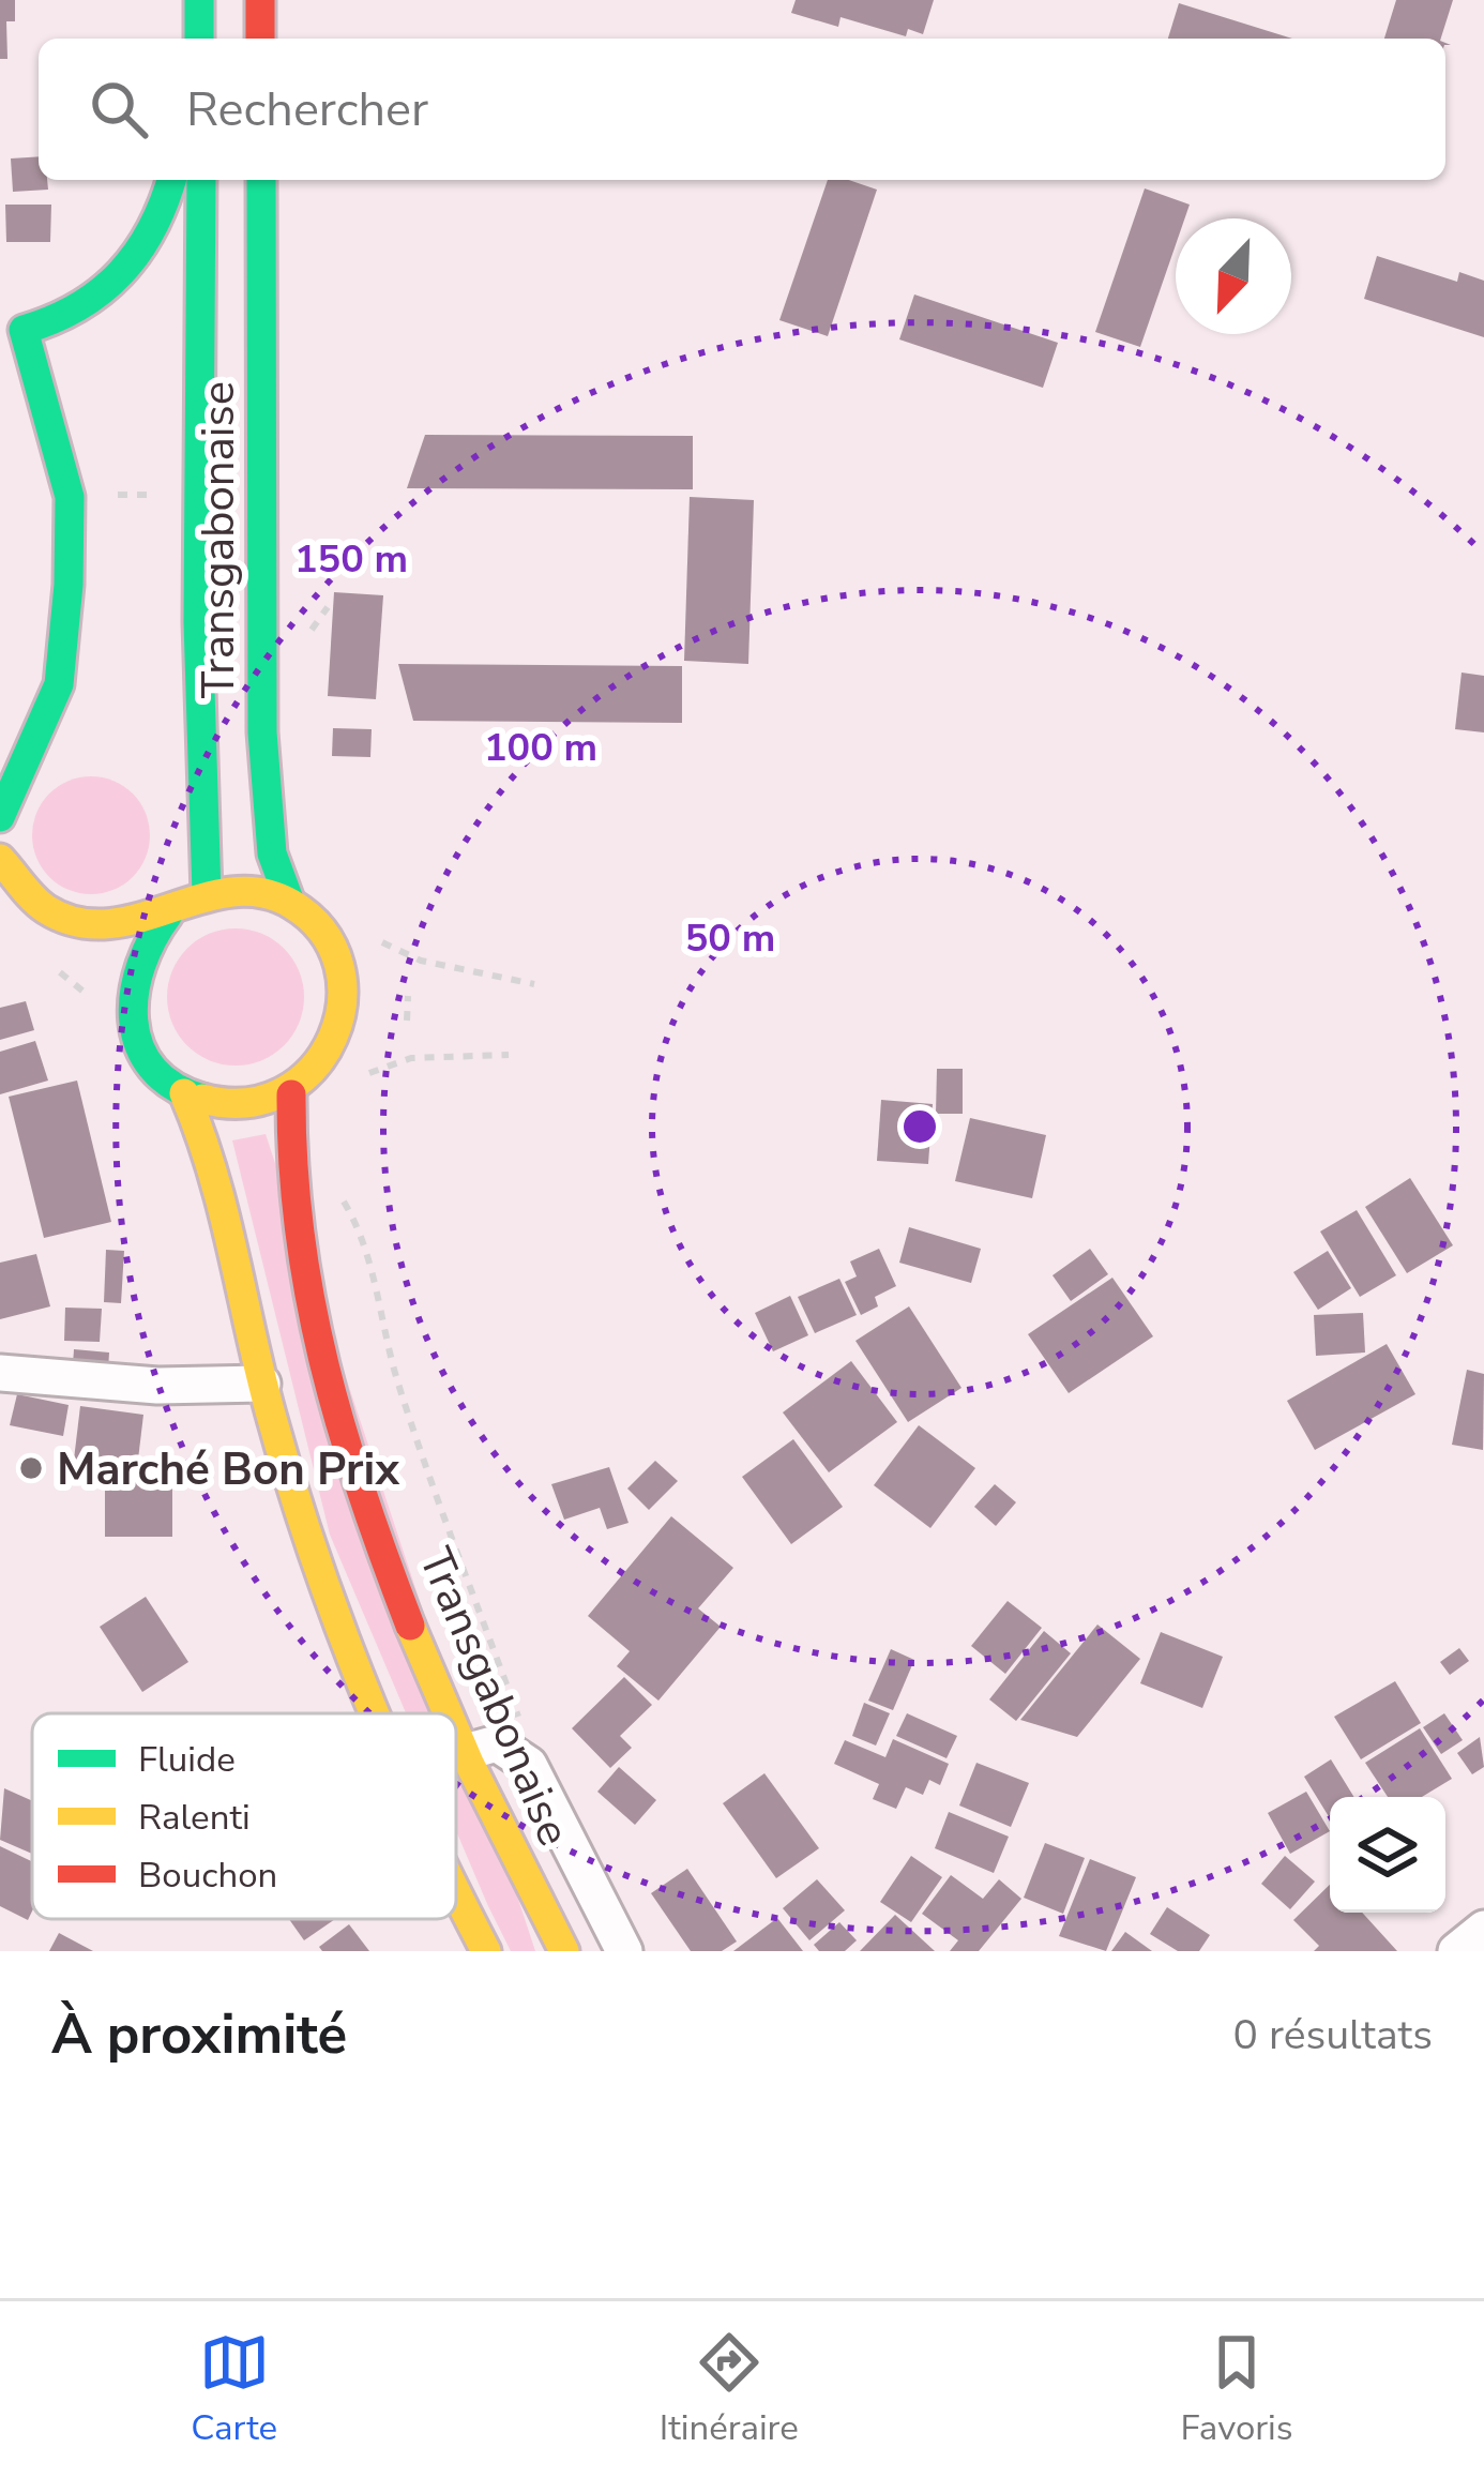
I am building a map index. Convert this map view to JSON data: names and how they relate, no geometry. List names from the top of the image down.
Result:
{
  "streets": {
    "highway": ["Transgabonaise"]
  },
  "places": ["Marché Bon Prix"],
  "legend": ["Fluide", "Ralenti", "Bouchon"],
  "north": "bottom left",
  "page": {
    "search": "Rechercher",
    "heading": ["À proximité", "0 résultats"],
    "nav": ["Carte", "Itinéraire", "Favoris"]
  },
  "rings": ["150 m", "100 m", "50 m"]
}
